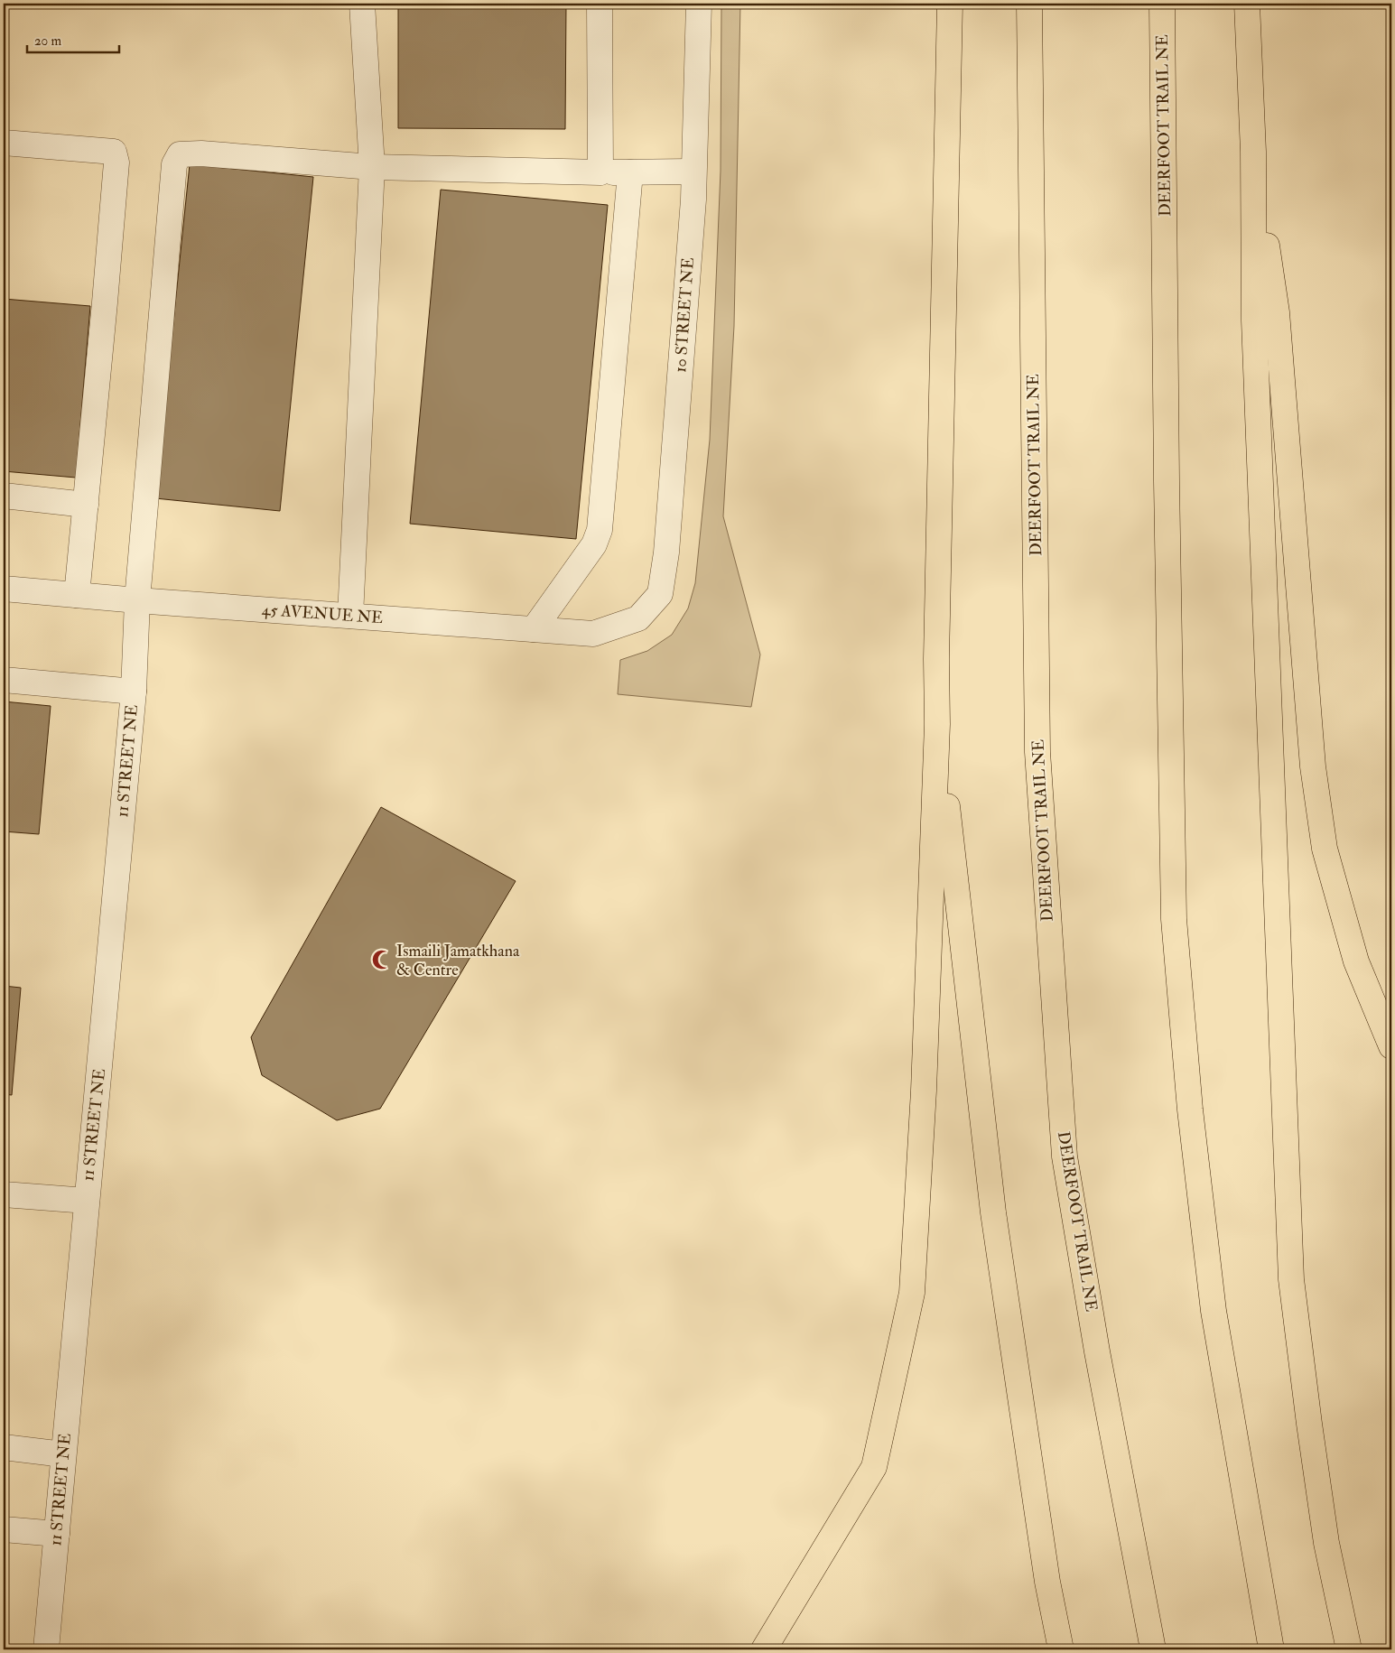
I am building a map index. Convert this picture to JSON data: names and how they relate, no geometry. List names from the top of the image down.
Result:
{
  "streets": {
    "highway": ["DEERFOOT TRAIL NE"],
    "street": ["10 STREET NE", "45 AVENUE NE", "11 STREET NE"]
  },
  "crossings": [
    ["10 STREET NE", "45 AVENUE NE"],
    ["45 AVENUE NE", "11 STREET NE"]
  ],
  "places": {
    "mosque": ["Ismaili Jamatkhana & Centre"]
  },
  "scale_bar": "20 m"
}
